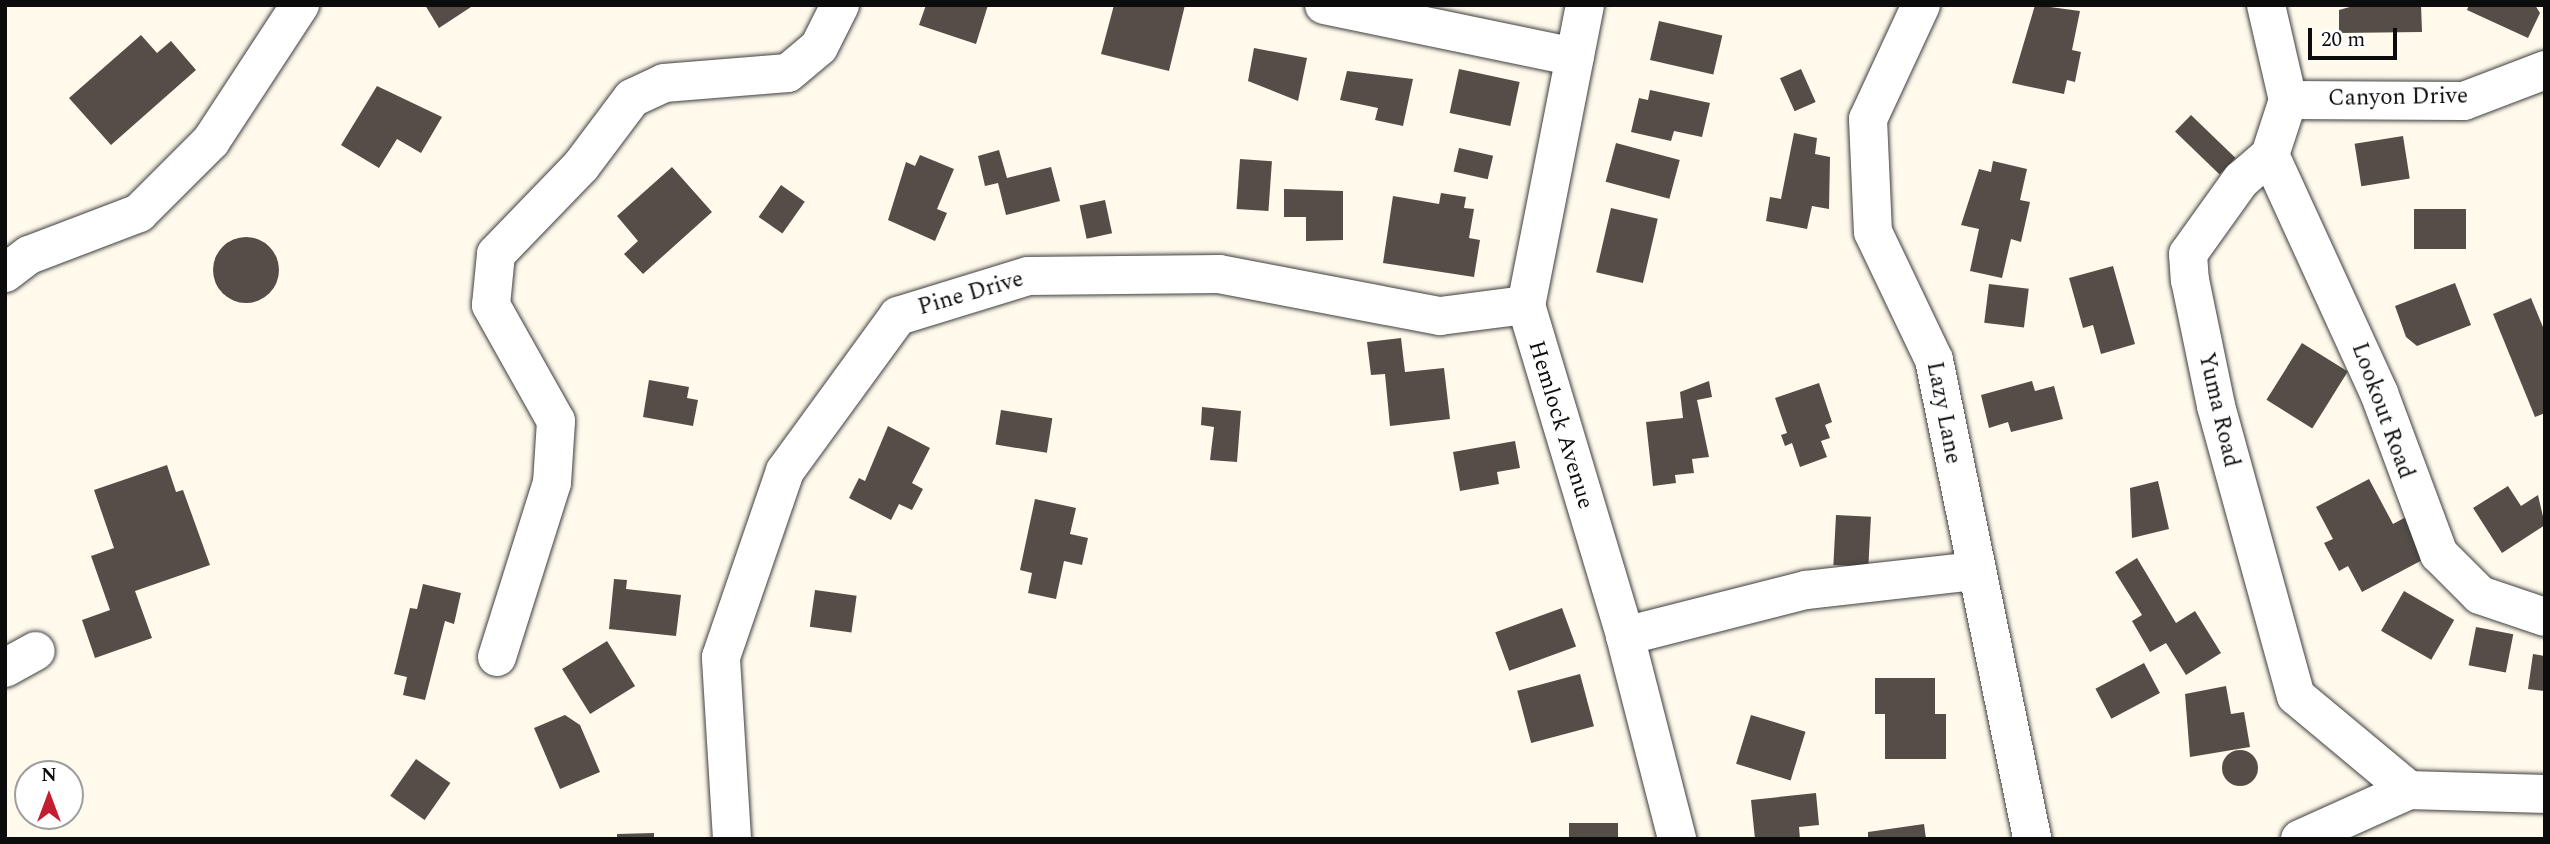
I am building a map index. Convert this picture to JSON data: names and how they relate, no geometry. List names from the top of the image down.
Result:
{
  "streets": {
    "street": [
      "Canyon Drive",
      "Pine Drive",
      "Yuma Road",
      "Lookout Road",
      "Lazy Lane",
      "Hemlock Avenue"
    ]
  },
  "crossings": [
    ["Pine Drive", "Hemlock Avenue"],
    ["Yuma Road", "Lookout Road"]
  ],
  "scale_bar": "20 m",
  "north": "top"
}
